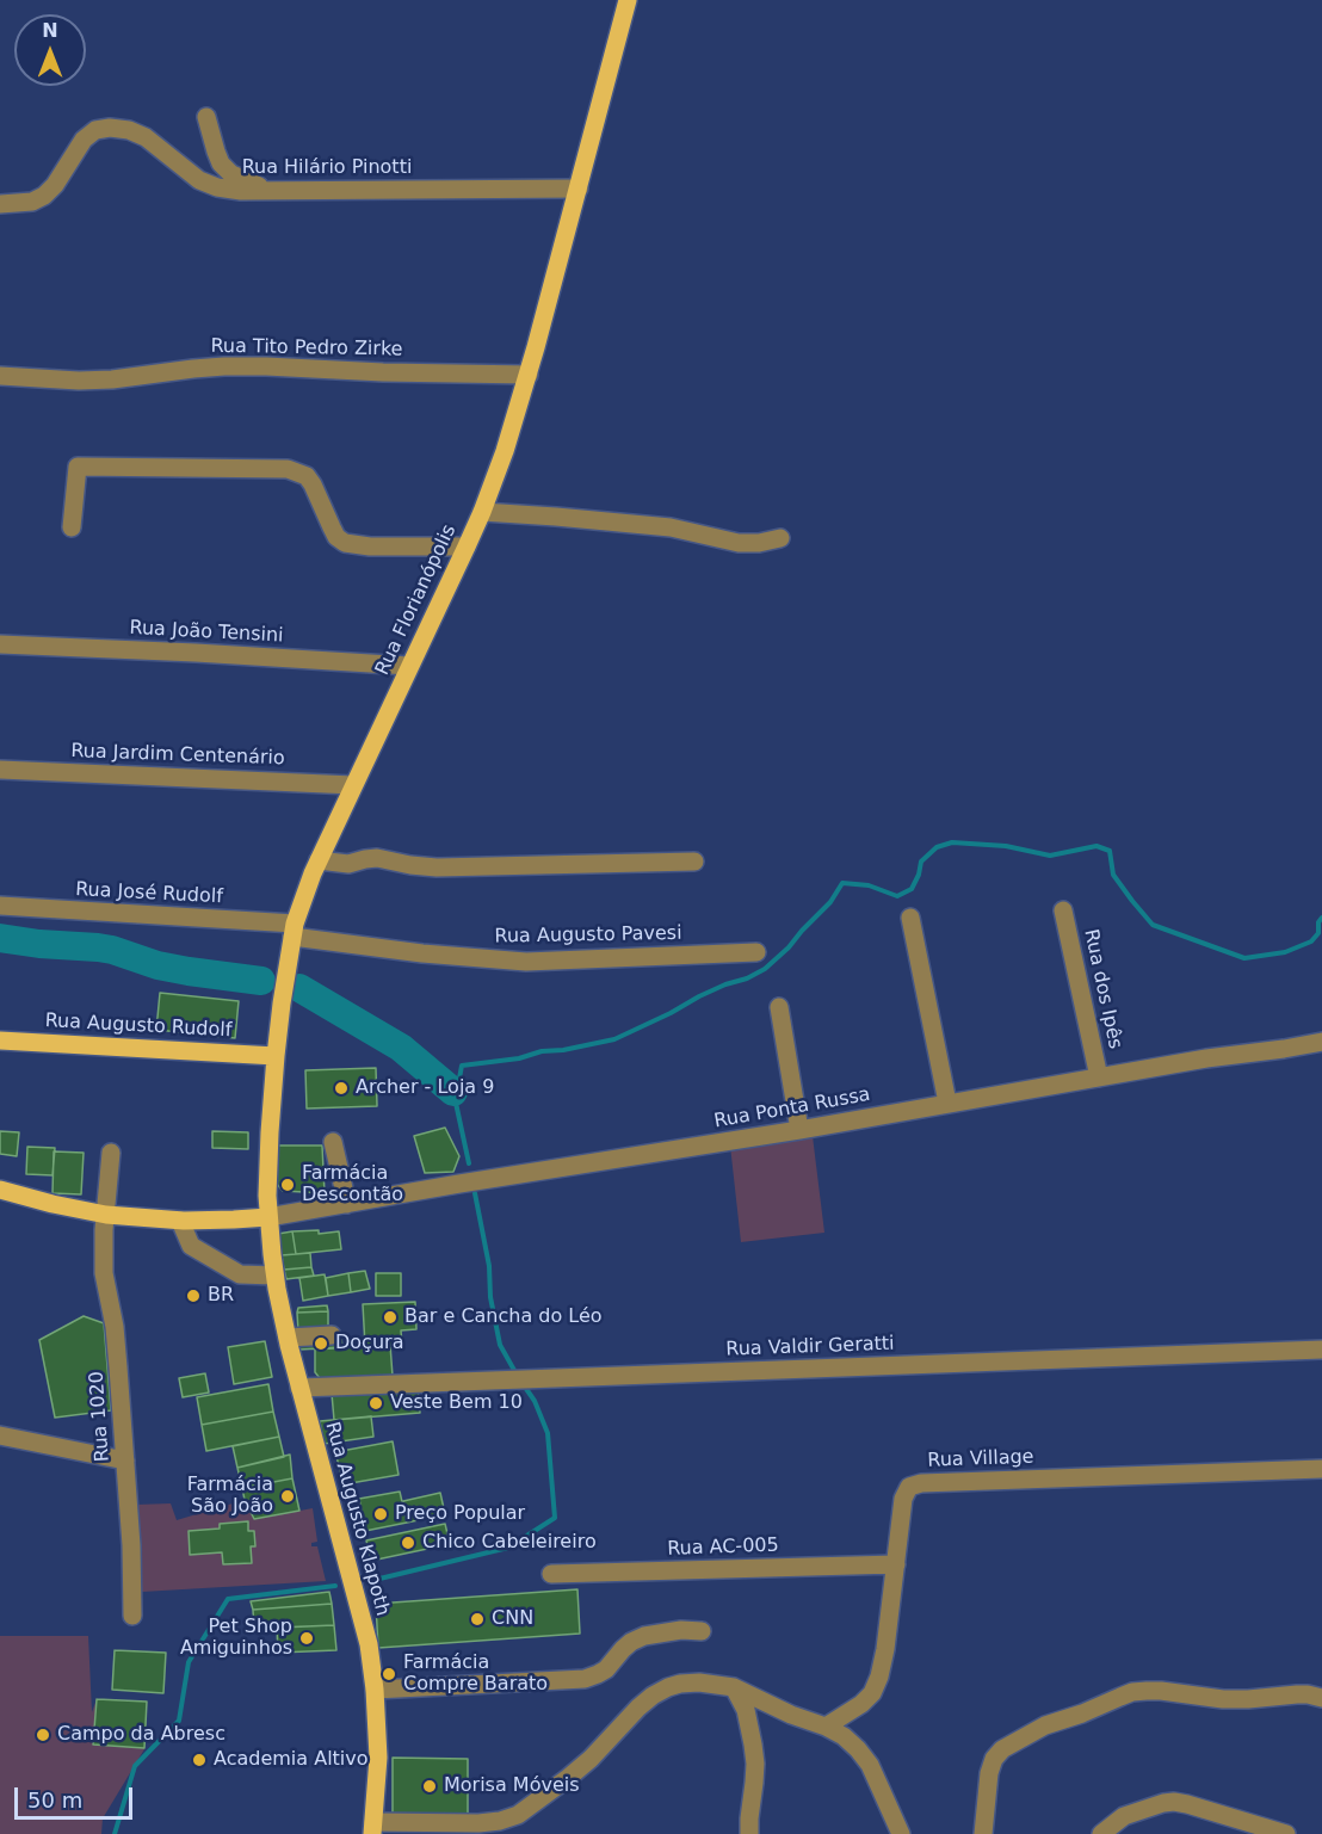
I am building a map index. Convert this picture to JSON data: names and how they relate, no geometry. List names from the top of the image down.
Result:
{
  "streets": {
    "main road": ["Rua Florianópolis", "Rua Augusto Rudolf", "Rua Augusto Klapoth"],
    "street": [
      "Rua Hilário Pinotti",
      "Rua Tito Pedro Zirke",
      "Rua João Tensini",
      "Rua Jardim Centenário",
      "Rua José Rudolf",
      "Rua Augusto Pavesi",
      "Rua dos Ipês",
      "Rua Ponta Russa",
      "Rua Valdir Geratti",
      "Rua 1020",
      "Rua Village",
      "Rua AC-005"
    ]
  },
  "crossings": [
    ["Rua Hilário Pinotti", "Rua Florianópolis"],
    ["Rua Tito Pedro Zirke", "Rua Florianópolis"],
    ["Rua Florianópolis", "Rua João Tensini"],
    ["Rua Florianópolis", "Rua Jardim Centenário"],
    ["Rua Florianópolis", "Rua José Rudolf"],
    ["Rua Florianópolis", "Rua Augusto Pavesi"],
    ["Rua Florianópolis", "Rua Augusto Rudolf"],
    ["Rua Florianópolis", "Rua Ponta Russa"],
    ["Rua Florianópolis", "Rua Augusto Klapoth"],
    ["Rua José Rudolf", "Rua Augusto Pavesi"],
    ["Rua dos Ipês", "Rua Ponta Russa"],
    ["Rua Ponta Russa", "Rua Augusto Klapoth"],
    ["Rua Valdir Geratti", "Rua Augusto Klapoth"],
    ["Rua Village", "Rua AC-005"]
  ],
  "places": [
    "Archer - Loja 9",
    "Farmácia Descontão",
    "BR",
    "Bar e Cancha do Léo",
    "Doçura",
    "Veste Bem 10",
    "Farmácia São João",
    "Preço Popular",
    "Chico Cabeleireiro",
    "CNN",
    "Pet Shop Amiguinhos",
    "Farmácia Compre Barato",
    "Campo da Abresc",
    "Academia Altivo",
    "Morisa Móveis"
  ],
  "scale_bar": "50 m",
  "north": "top"
}
